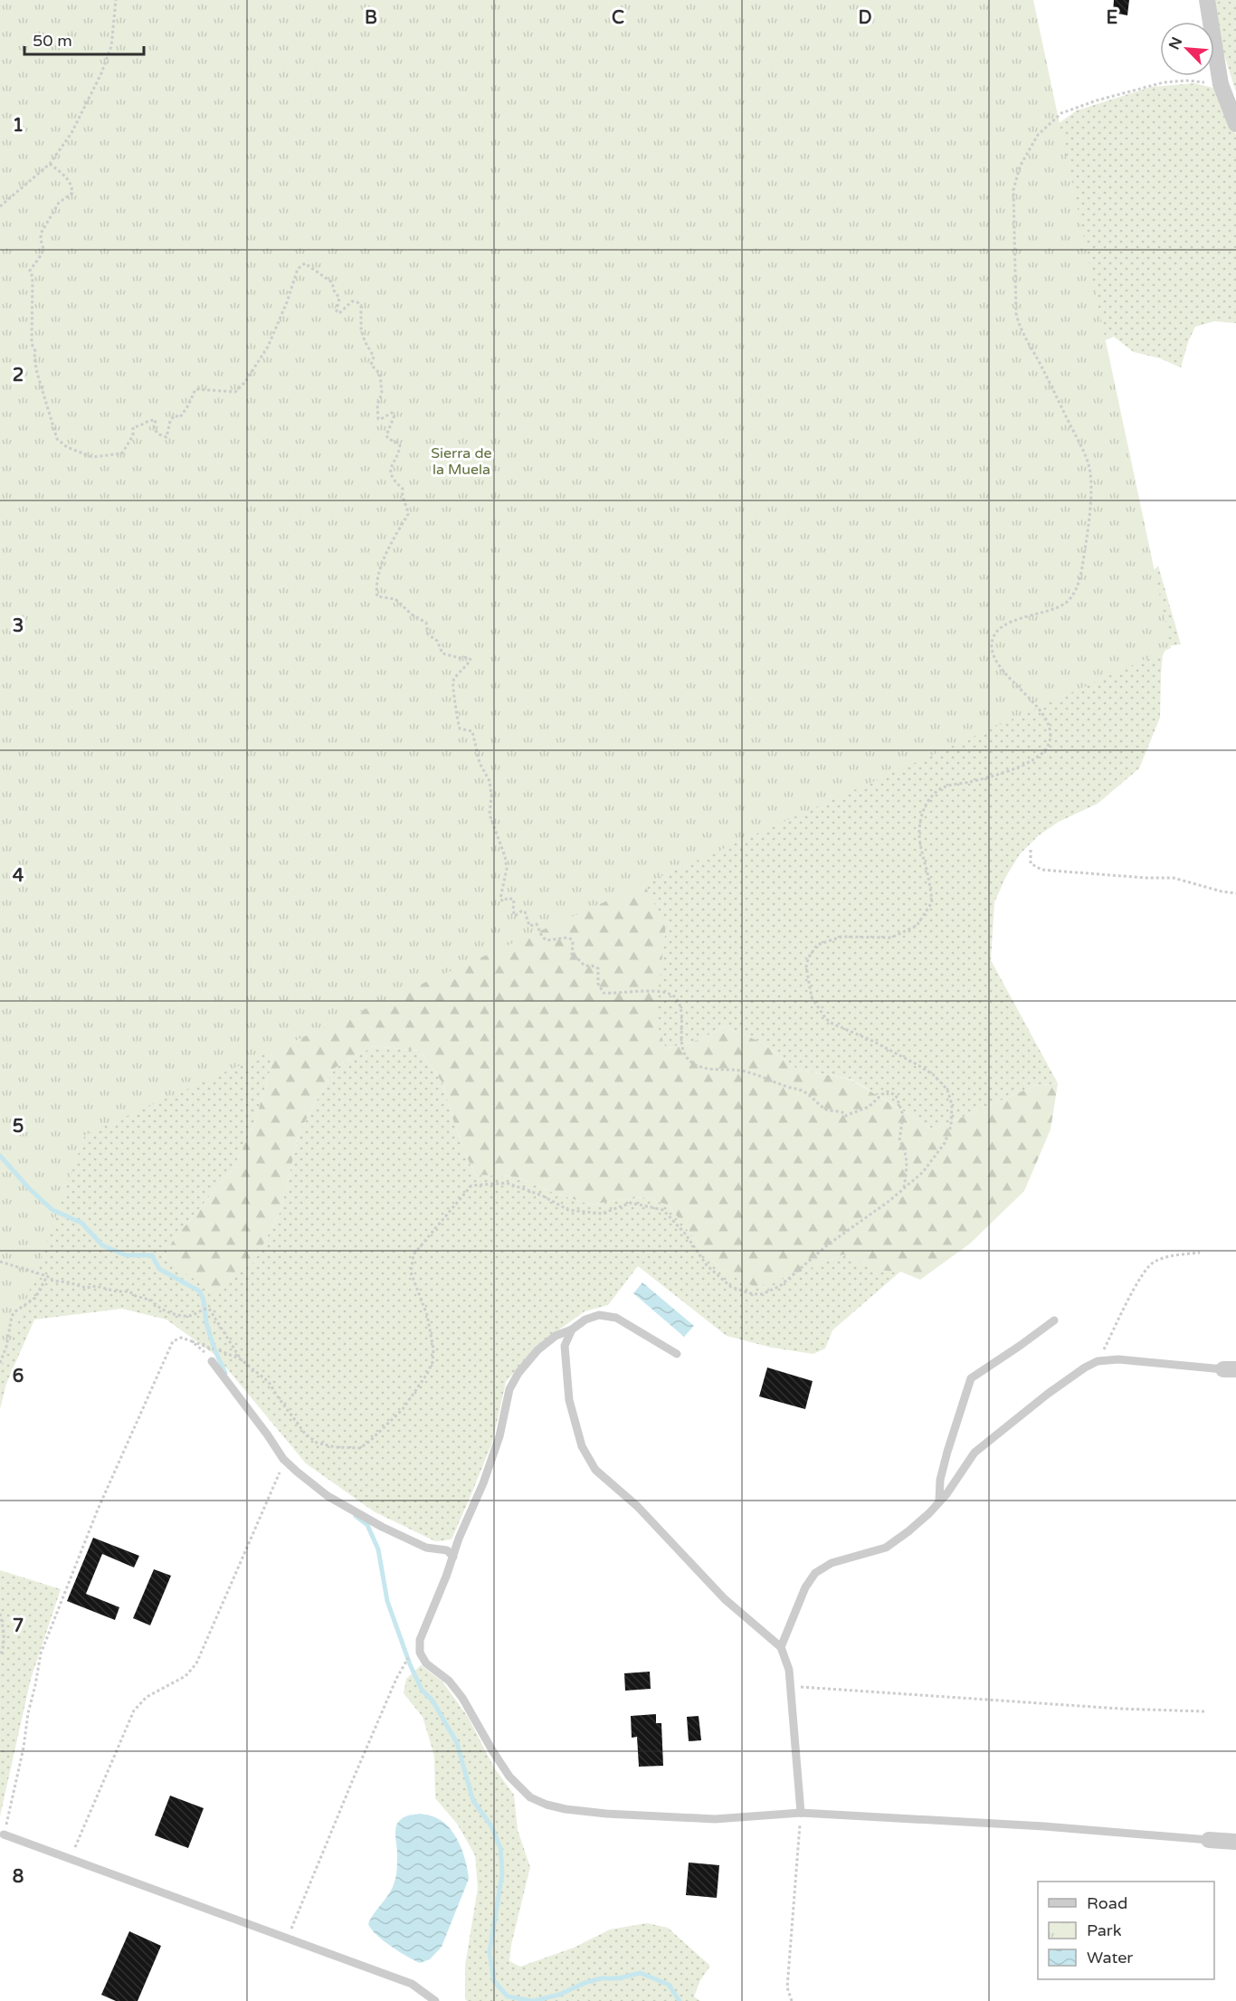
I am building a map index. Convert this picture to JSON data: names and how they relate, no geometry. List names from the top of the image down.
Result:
{
  "parks": ["Sierra de la Muela"],
  "legend": ["Road", "Park", "Water"],
  "scale_bar": "50 m",
  "north": "top left",
  "grid": {
    "columns": [
      "B",
      "C",
      "D",
      "E"
    ],
    "rows": [
      "1",
      "2",
      "3",
      "4",
      "5",
      "6",
      "7",
      "8"
    ]
  }
}
